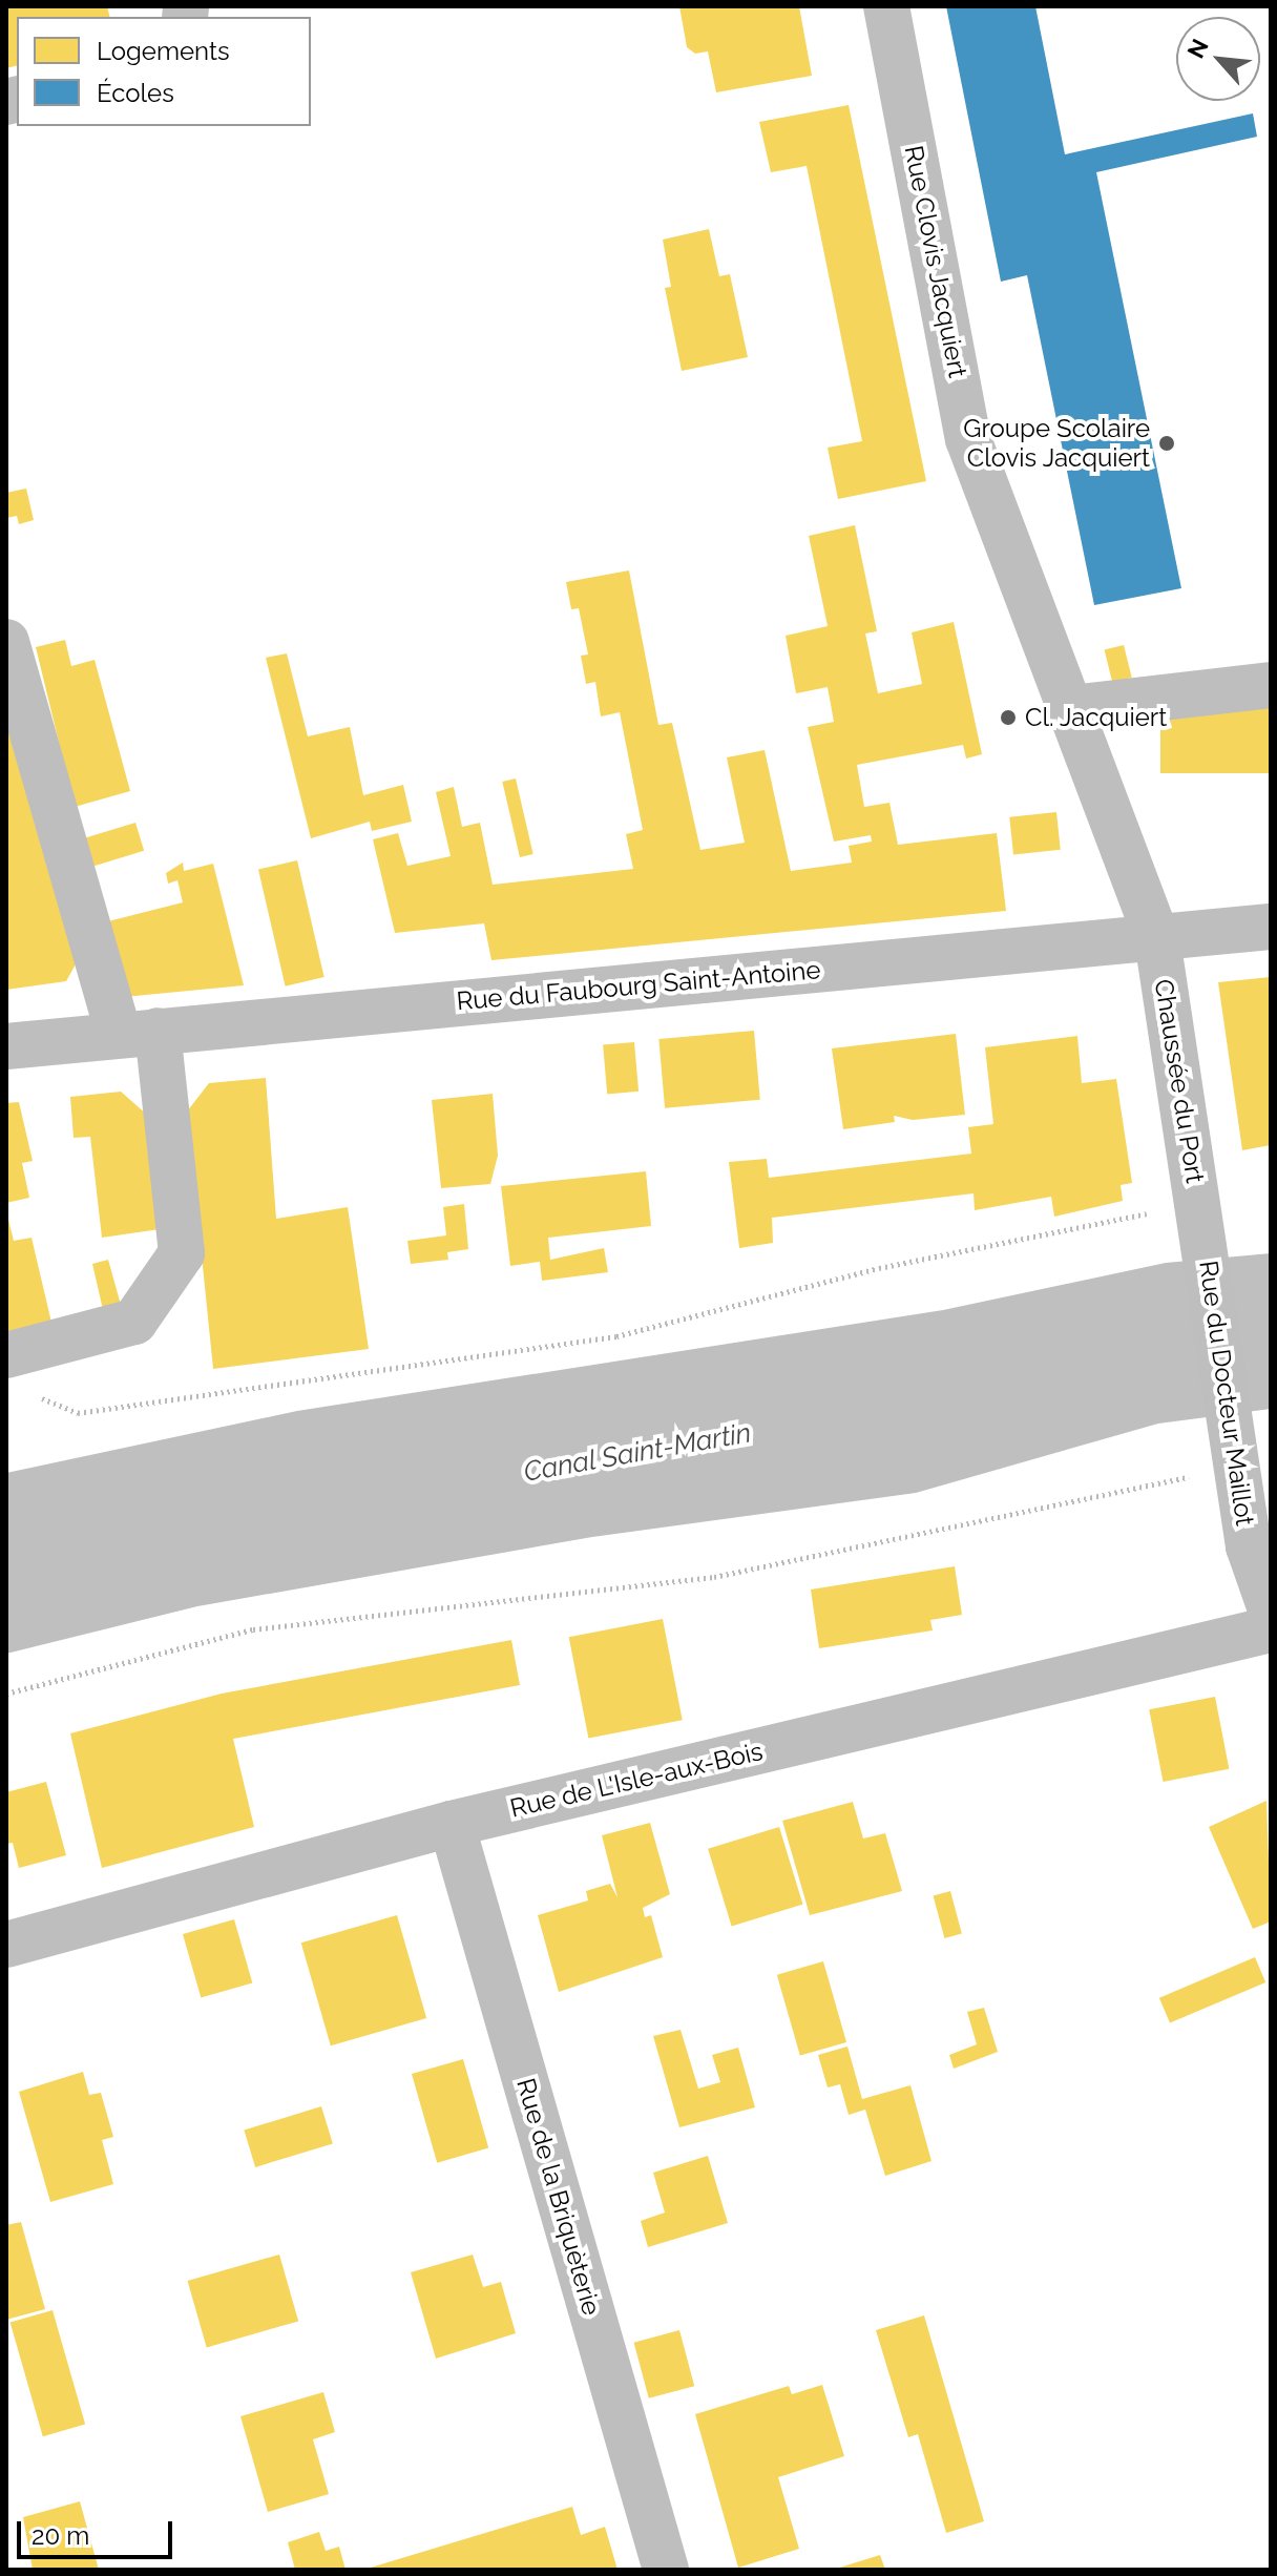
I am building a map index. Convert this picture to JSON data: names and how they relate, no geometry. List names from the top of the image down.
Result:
{
  "streets": {
    "street": [
      "Rue Clovis Jacquiert",
      "Rue du Faubourg Saint-Antoine",
      "Chaussée du Port",
      "Rue du Docteur Maillot",
      "Rue de L'Isle-aux-Bois",
      "Rue de la Briquèterie"
    ]
  },
  "crossings": [
    ["Rue Clovis Jacquiert", "Rue du Faubourg Saint-Antoine"],
    ["Rue Clovis Jacquiert", "Chaussée du Port"],
    ["Rue du Faubourg Saint-Antoine", "Chaussée du Port"],
    ["Chaussée du Port", "Rue du Docteur Maillot"],
    ["Rue de L'Isle-aux-Bois", "Rue de la Briquèterie"]
  ],
  "water": ["Canal Saint-Martin"],
  "places": ["Groupe Scolaire Clovis Jacquiert", "Cl. Jacquiert"],
  "legend": ["Logements", "Écoles"],
  "scale_bar": "20 m",
  "north": "top left"
}
